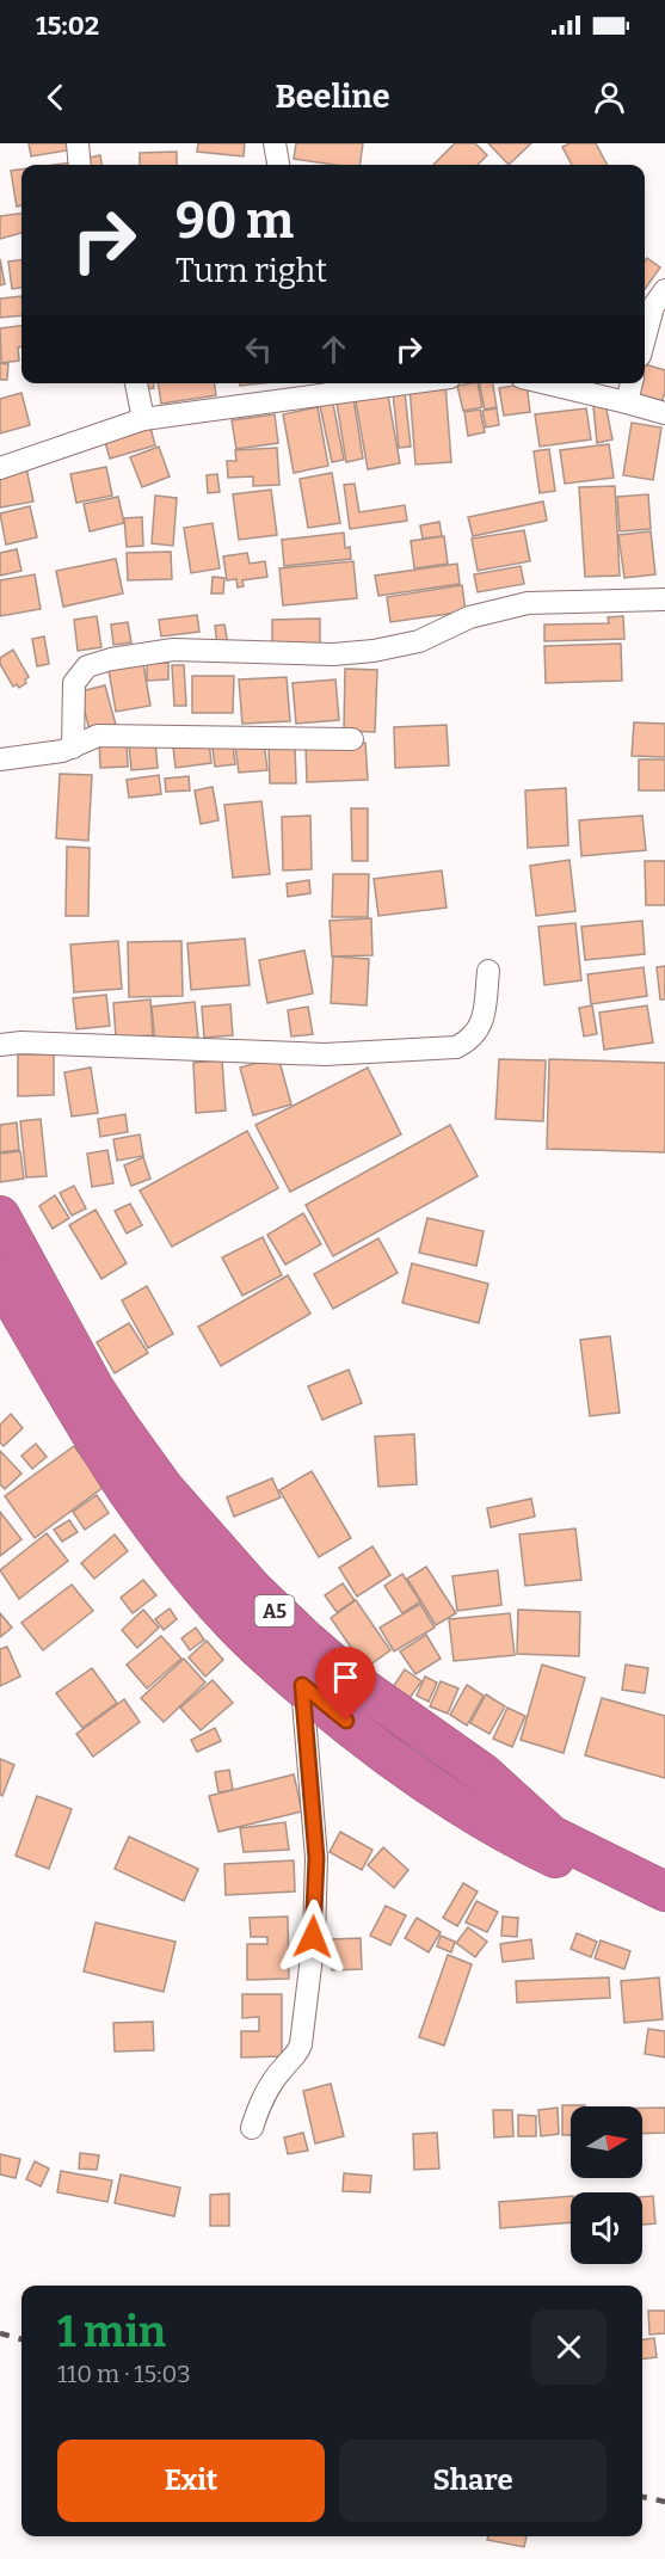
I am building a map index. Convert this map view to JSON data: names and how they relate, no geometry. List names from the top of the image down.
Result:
{
  "streets": {
    "highway": ["A5"]
  },
  "north": "right",
  "page": {
    "status": "15:02",
    "header": "Beeline",
    "turn": ["90 m", "Turn right"],
    "heading": ["1 min", "110 m · 15:03"],
    "buttons": ["Exit", "Share"]
  }
}
